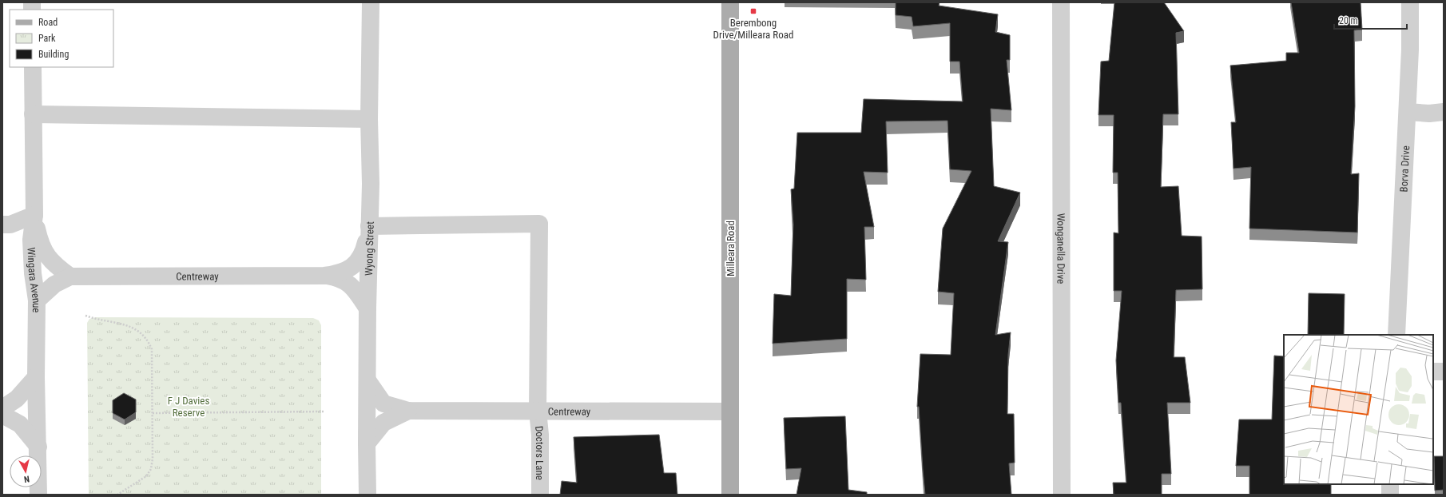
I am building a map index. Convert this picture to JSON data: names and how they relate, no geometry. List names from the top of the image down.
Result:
{
  "streets": {
    "main road": ["Milleara Road"],
    "street": [
      "Borva Drive",
      "Wyong Street",
      "Wonganella Drive",
      "Centreway",
      "Wingara Avenue",
      "Doctors Lane"
    ]
  },
  "crossings": [
    ["Wyong Street", "Centreway"],
    ["Wyong Street", "Doctors Lane"],
    ["Milleara Road", "Centreway"],
    ["Centreway", "Wingara Avenue"],
    ["Centreway", "Doctors Lane"]
  ],
  "parks": ["F J Davies Reserve"],
  "places": {
    "transit": ["Berembong Drive/Milleara Road"]
  },
  "legend": ["Road", "Park", "Building"],
  "scale_bar": "20 m",
  "north": "bottom"
}
